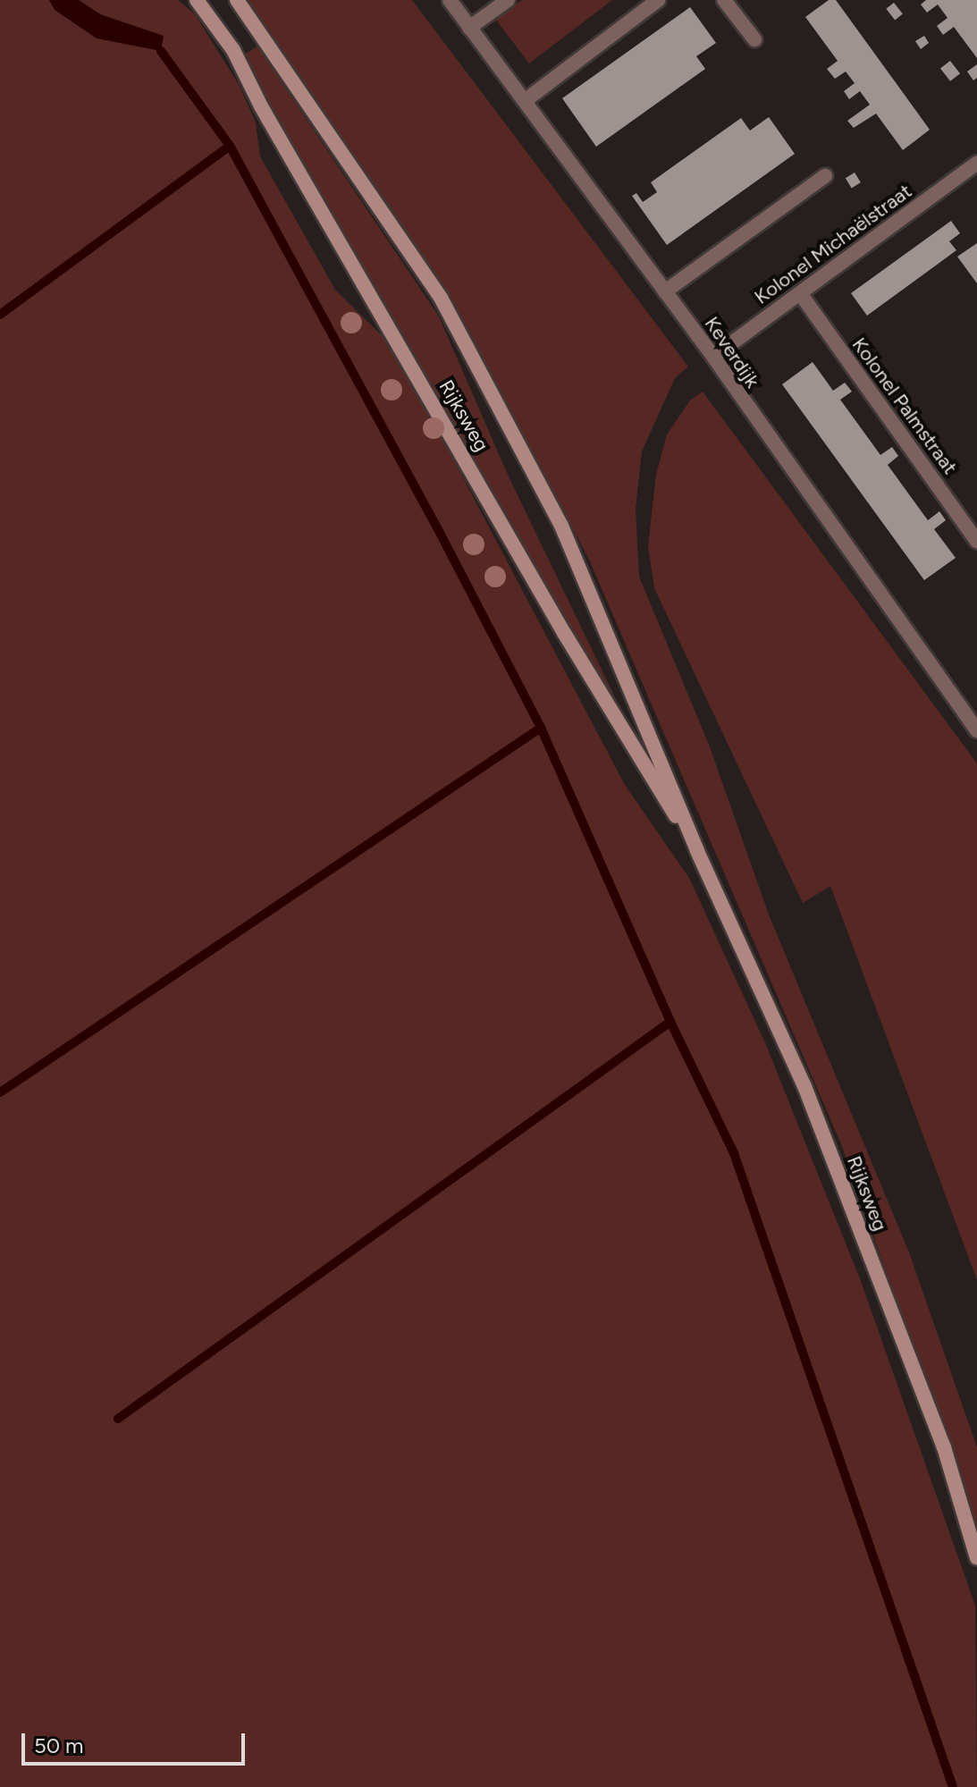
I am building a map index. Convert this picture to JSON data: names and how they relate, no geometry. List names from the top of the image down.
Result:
{
  "streets": {
    "main road": ["Rijksweg"],
    "street": ["Kolonel Michaëlstraat", "Keverdijk", "Kolonel Palmstraat"]
  },
  "crossings": [
    ["Kolonel Michaëlstraat", "Keverdijk"],
    ["Kolonel Michaëlstraat", "Kolonel Palmstraat"]
  ],
  "scale_bar": "50 m"
}
